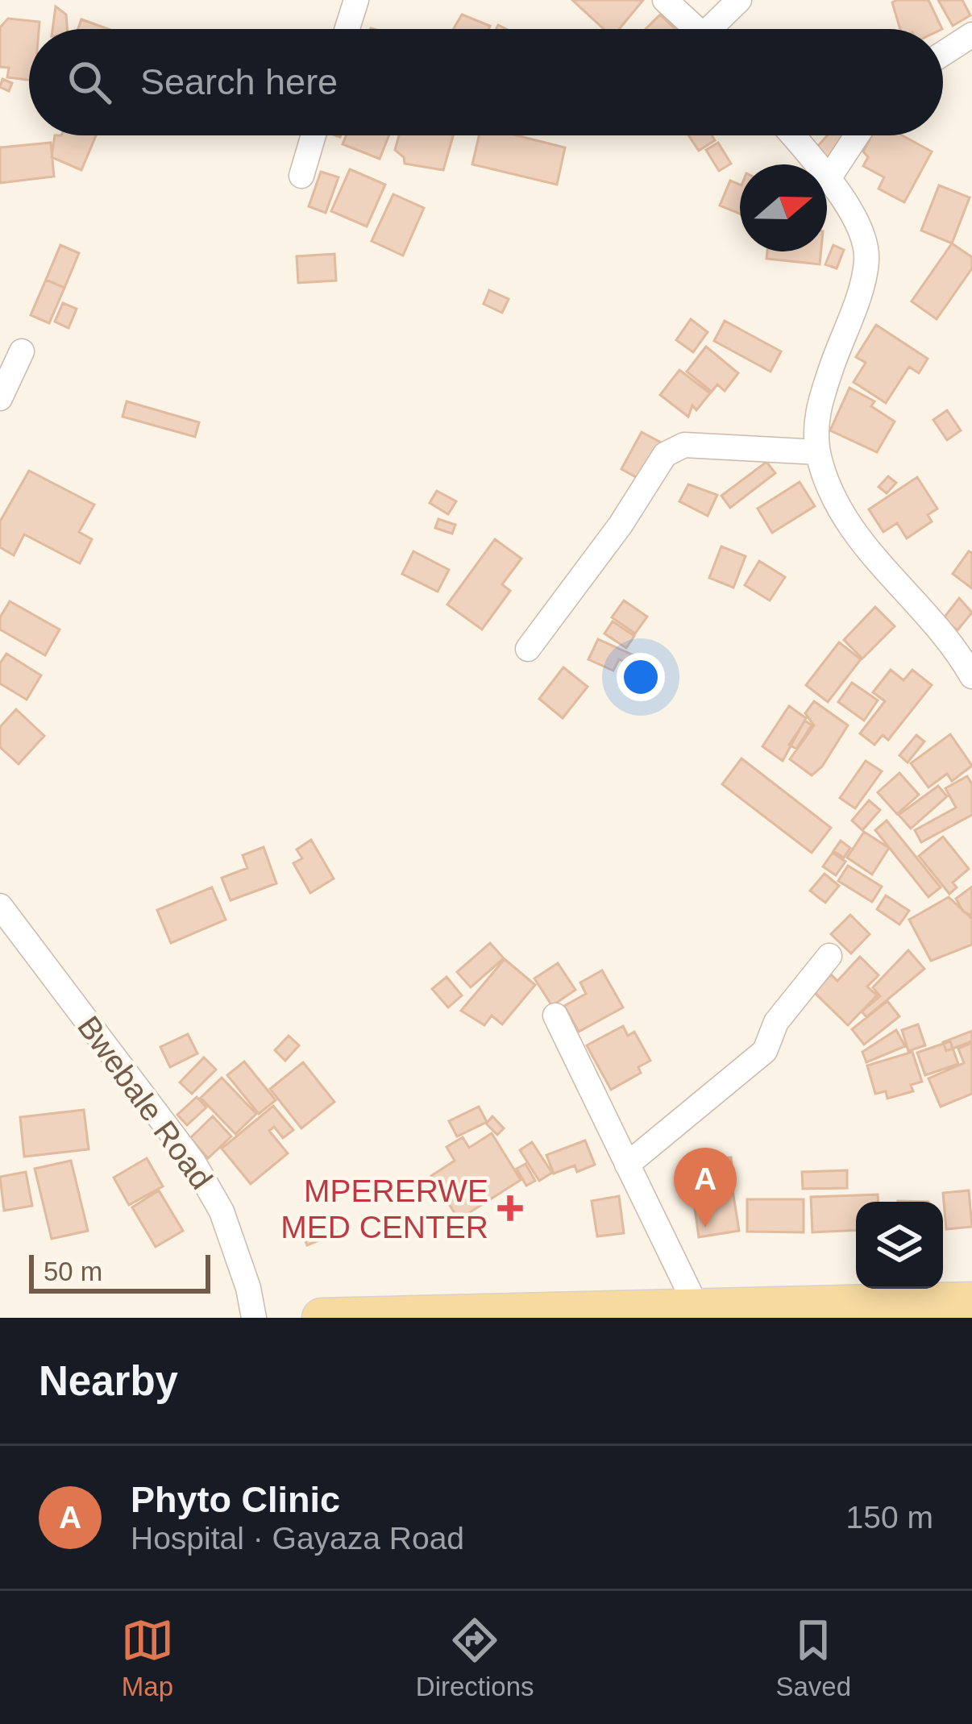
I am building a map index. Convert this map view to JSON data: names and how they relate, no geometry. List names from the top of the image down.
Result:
{
  "streets": {
    "street": ["Bwebale Road"]
  },
  "places": {
    "health": ["MPERERWE MED CENTER"]
  },
  "scale_bar": "50 m",
  "north": "right",
  "page": {
    "search": "Search here",
    "pins": "A",
    "scale": "50 m",
    "heading": "Nearby",
    "list": [
      {
        "mark": "A",
        "name": "Phyto Clinic",
        "note": "Hospital · Gayaza Road",
        "value": "150 m"
      }
    ],
    "nav": ["Map", "Directions", "Saved"]
  }
}
